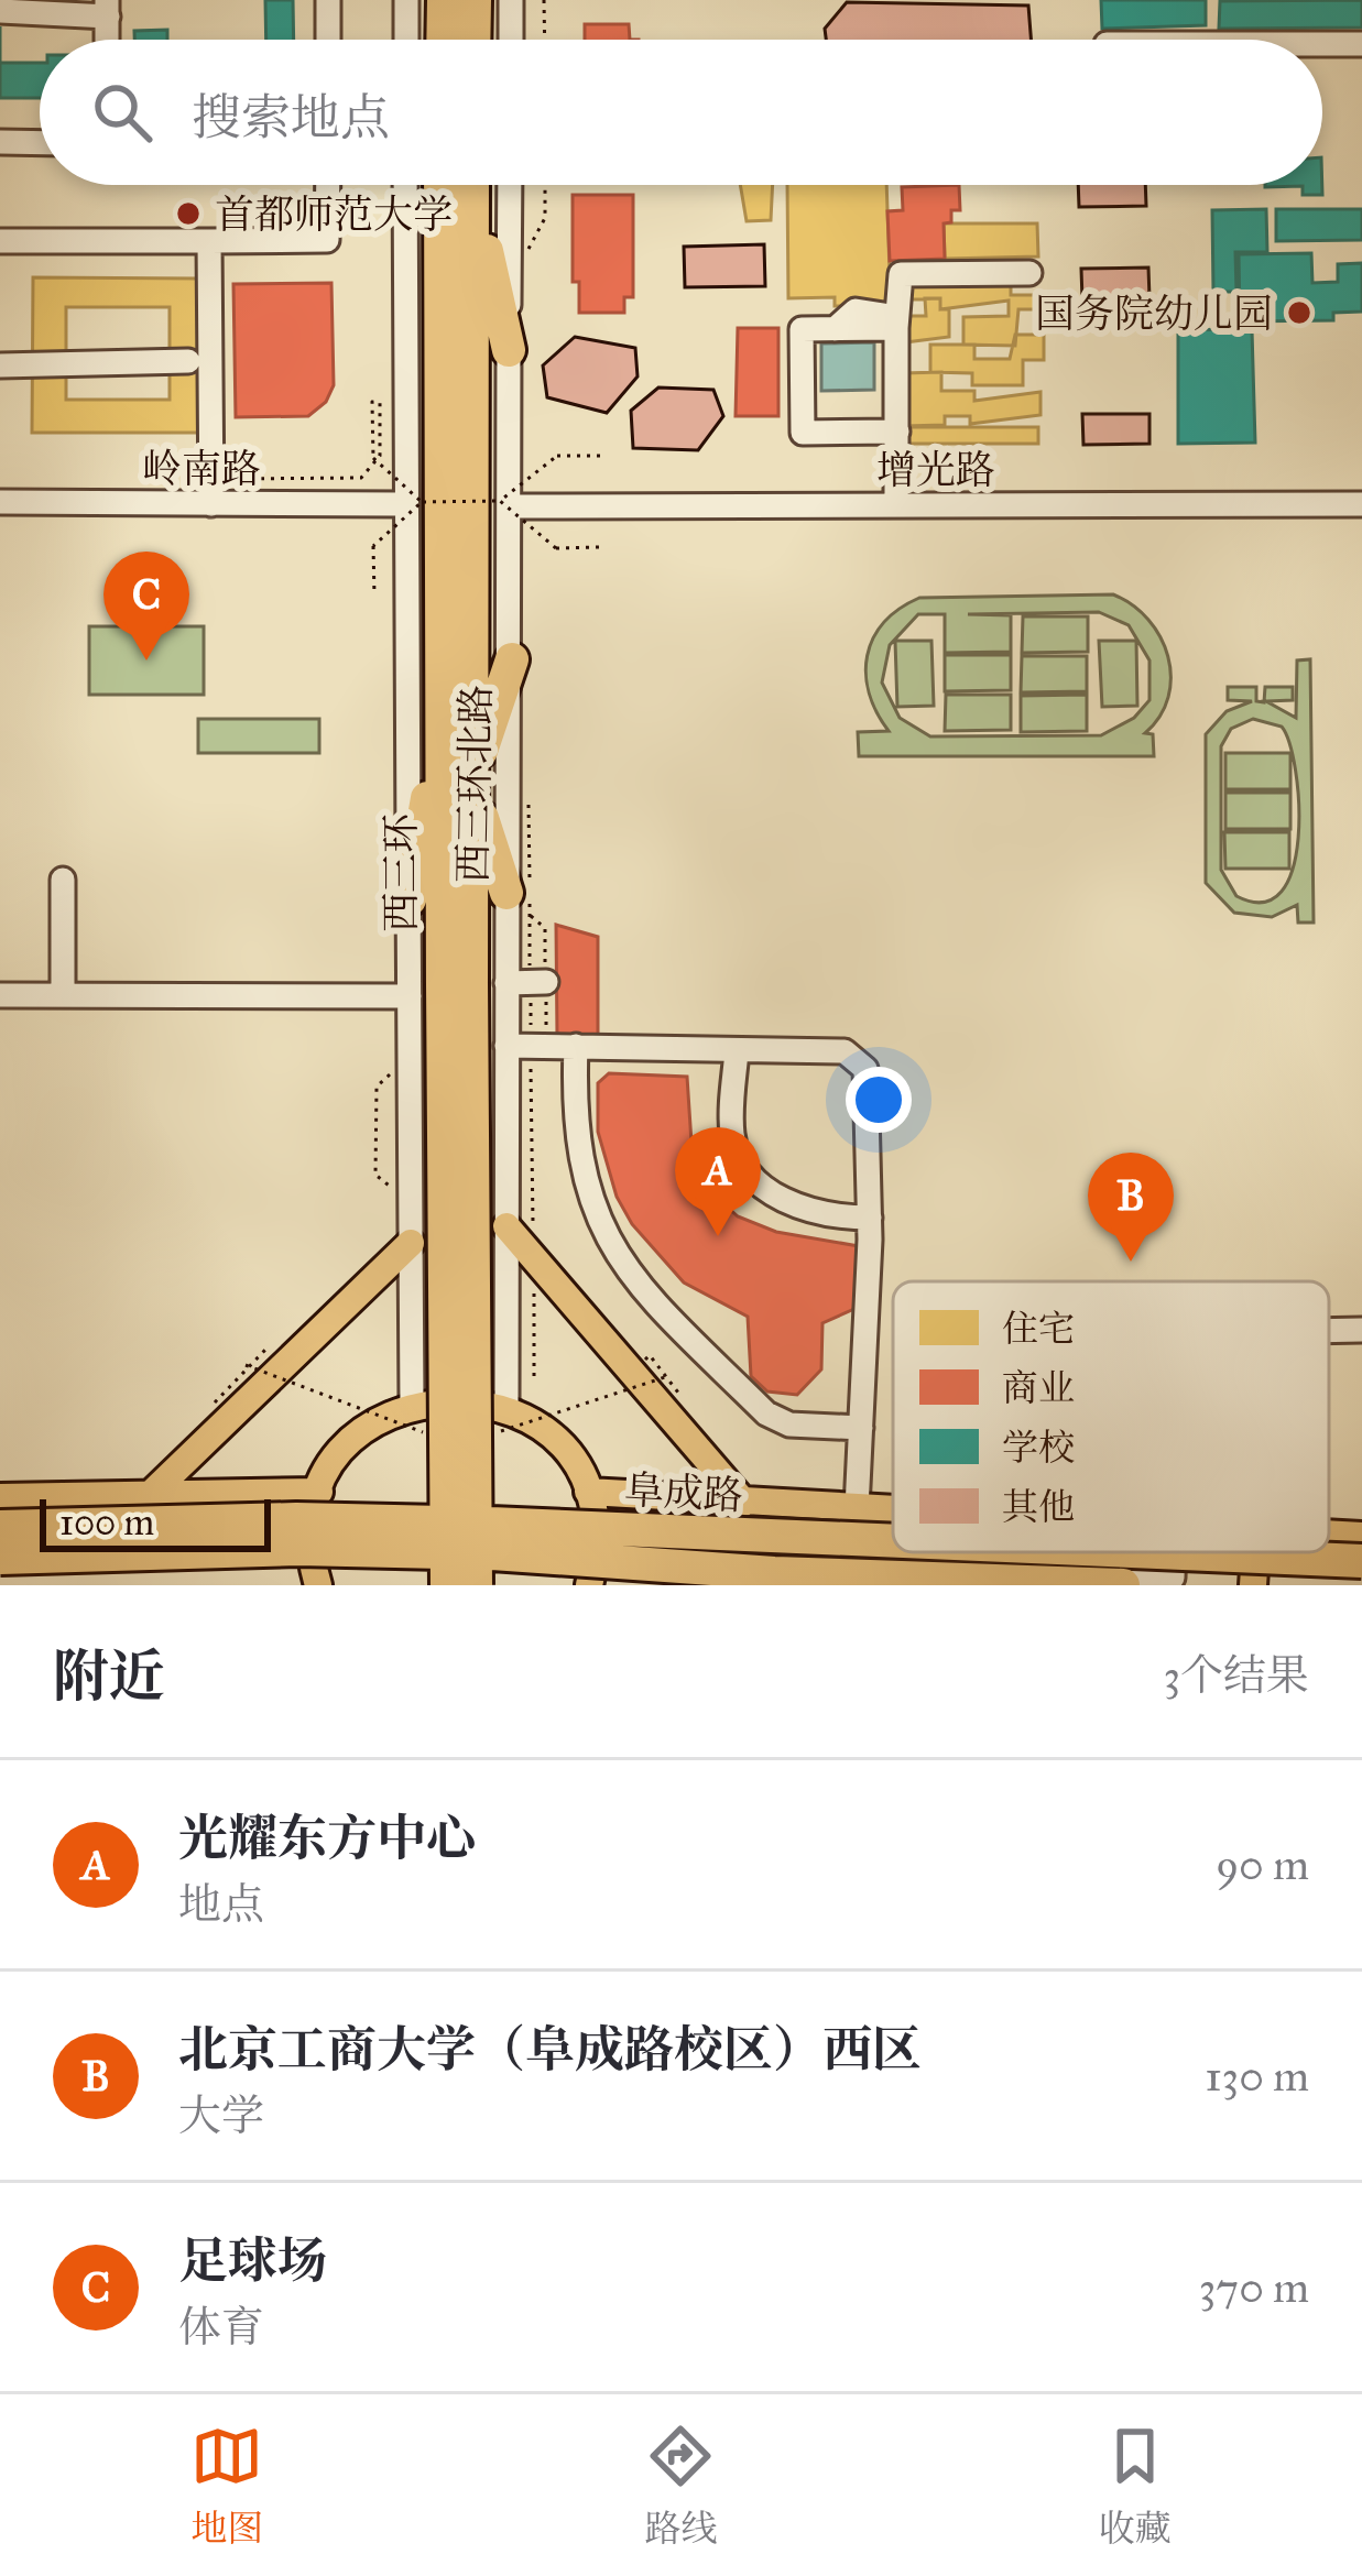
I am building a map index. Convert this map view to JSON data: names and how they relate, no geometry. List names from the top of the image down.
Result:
{
  "streets": {
    "highway": ["西三环", "阜成路"],
    "street": ["岭南路", "增光路", "西三环北路"]
  },
  "crossings": [
    ["岭南路", "西三环北路"],
    ["增光路", "西三环北路"]
  ],
  "places": ["首都师范大学", "国务院幼儿园"],
  "legend": [
    "住宅",
    "商业",
    "学校",
    "其他"
  ],
  "scale_bar": "100 m",
  "page": {
    "search": "搜索地点",
    "pins": ["C", "A", "B"],
    "scale": "100 m",
    "heading": ["附近", "3个结果"],
    "list": [
      {
        "mark": "A",
        "name": "光耀东方中心",
        "note": "地点",
        "value": "90 m"
      },
      {
        "mark": "B",
        "name": "北京工商大学（阜成路校区）西区",
        "note": "大学",
        "value": "130 m"
      },
      {
        "mark": "C",
        "name": "足球场",
        "note": "体育",
        "value": "370 m"
      }
    ],
    "nav": ["地图", "路线", "收藏"]
  }
}
